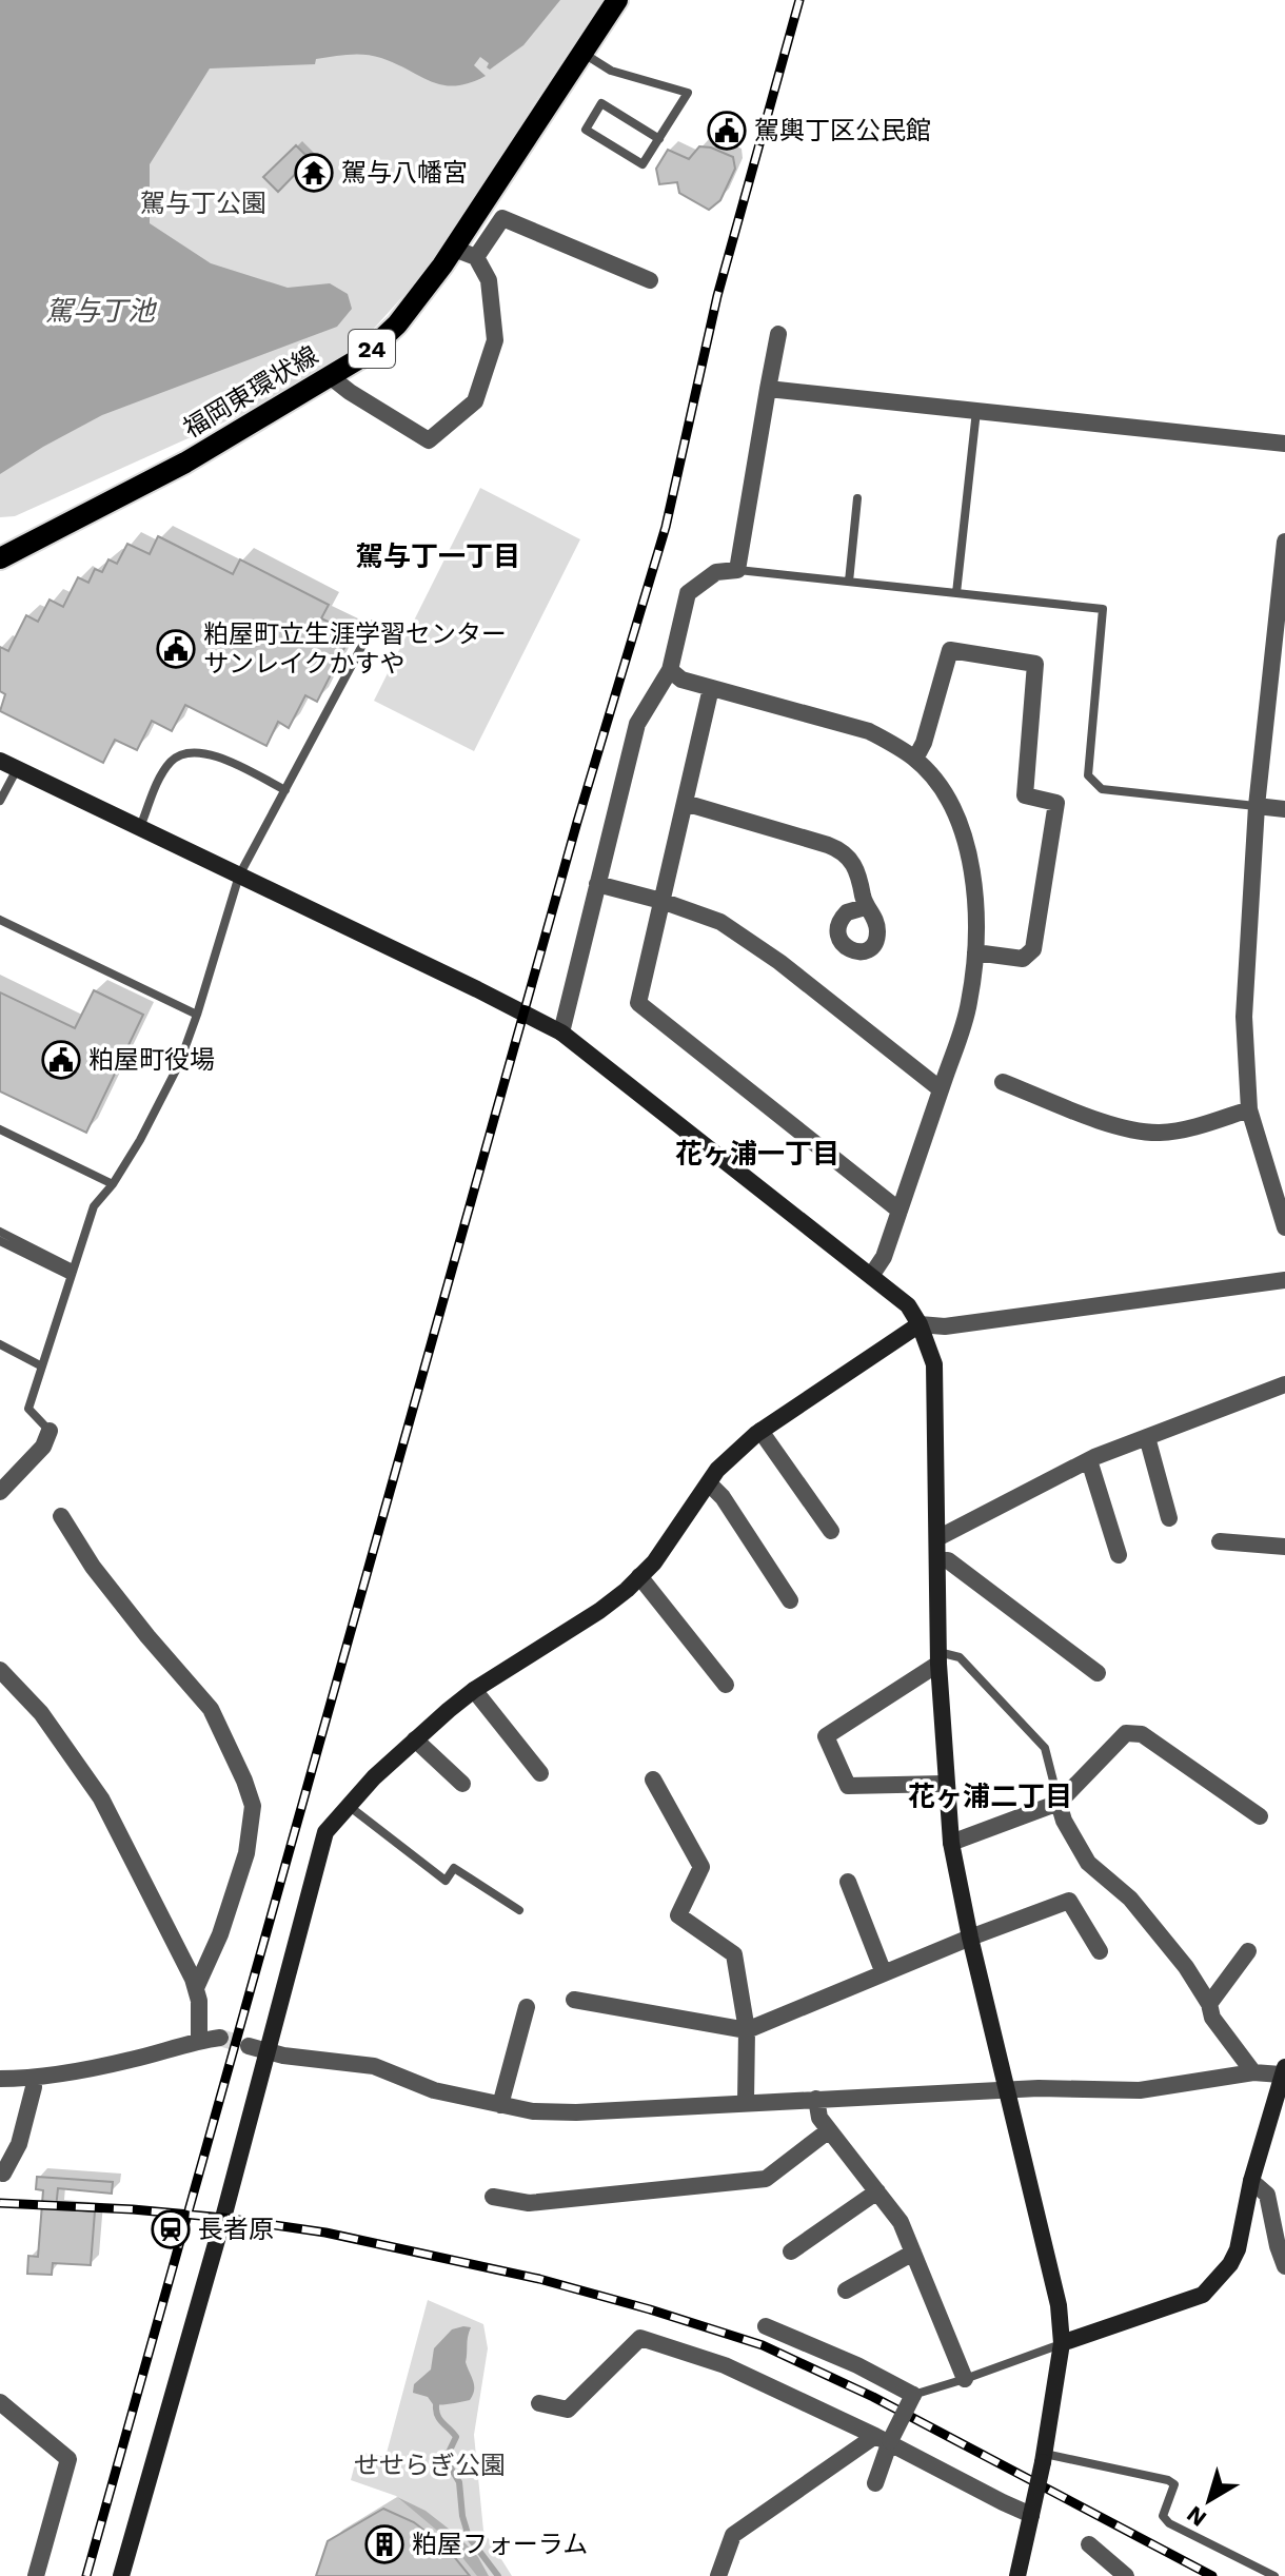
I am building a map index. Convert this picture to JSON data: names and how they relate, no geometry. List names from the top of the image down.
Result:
{
  "streets": {
    "main road": ["24", "福岡東環状線"]
  },
  "districts": ["駕与丁一丁目", "花ヶ浦一丁目", "花ヶ浦二丁目"],
  "water": ["駕与丁池"],
  "parks": ["駕与丁公園", "せせらぎ公園"],
  "places": {
    "public building": ["駕輿丁区公民館", "粕屋町立生涯学習センター サンレイクかすや", "粕屋町役場"],
    "temple": ["駕与八幡宮"],
    "station": ["長者原"],
    "building": ["粕屋フォーラム"]
  },
  "north": "bottom left"
}
